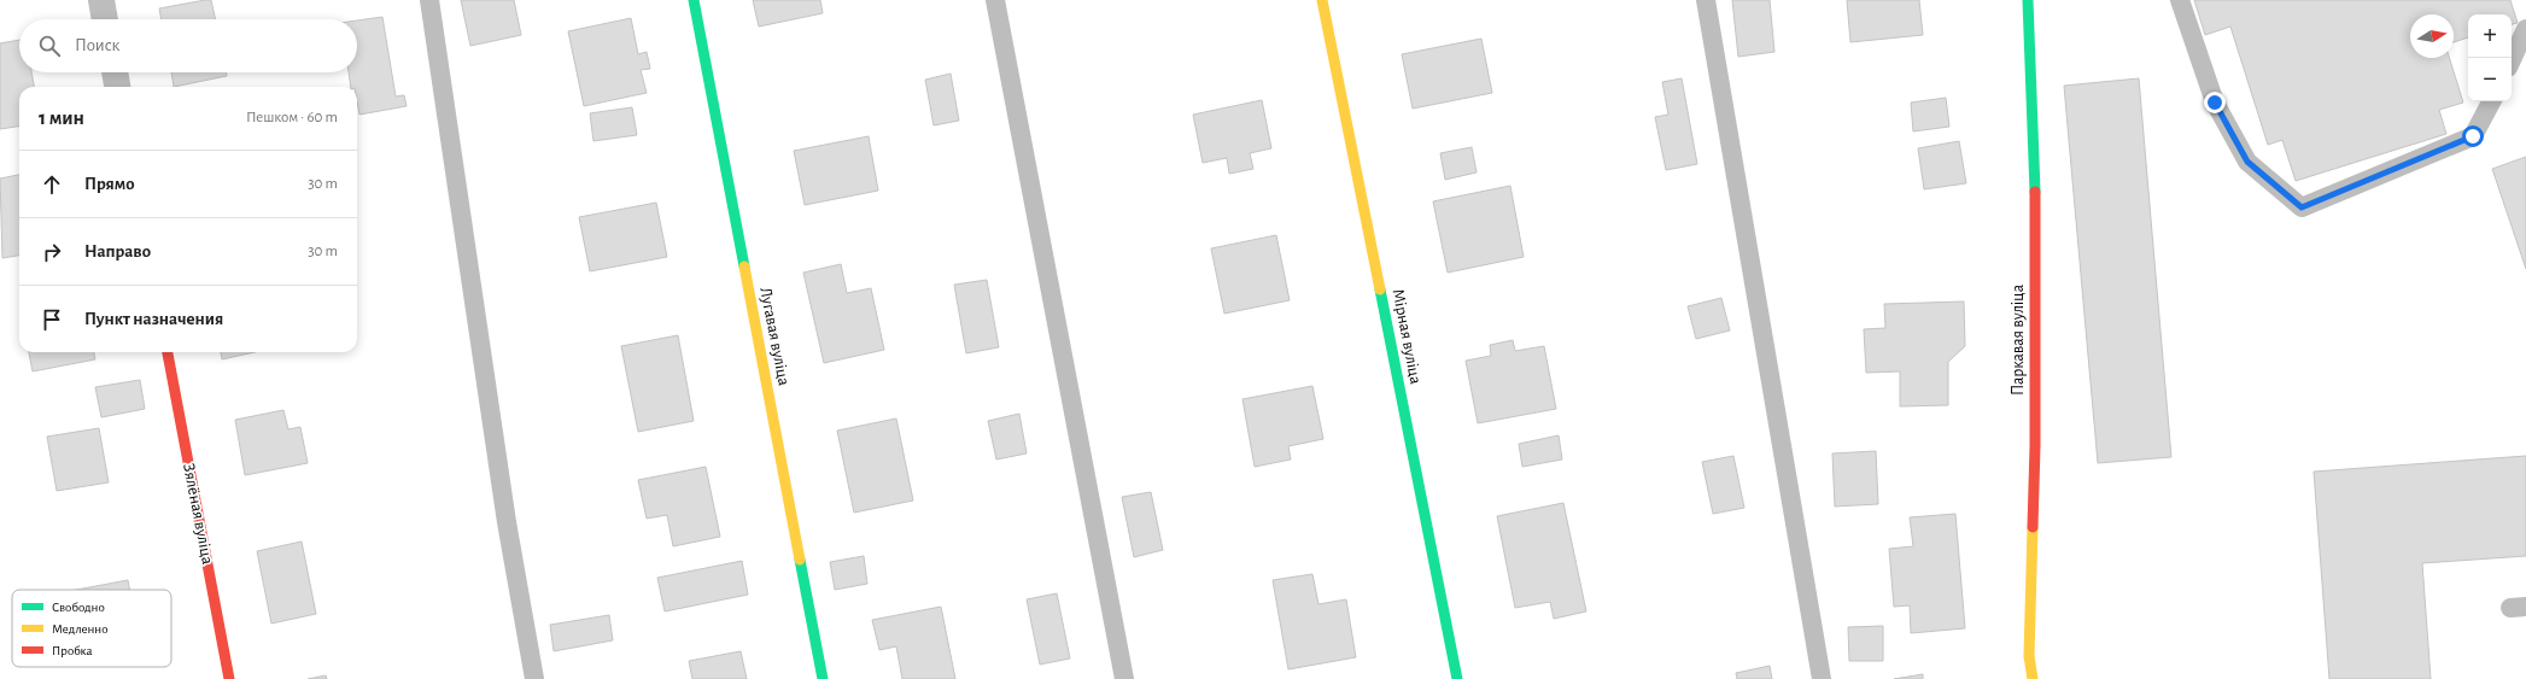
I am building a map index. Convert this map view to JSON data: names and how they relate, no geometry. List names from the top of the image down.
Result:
{
  "streets": {
    "street": [
      "Лугавая вуліца",
      "Мірная вуліца",
      "Паркавая вуліца",
      "Зялёная вуліца"
    ]
  },
  "legend": ["Свободно", "Медленно", "Пробка"],
  "north": "right",
  "page": {
    "map_buttons": ["+", "−"],
    "search": "Поиск",
    "heading": ["1 мин", "Пешком · 60 m"],
    "list": [
      ["Прямо", "30 m"],
      ["Направо", "30 m"],
      "Пункт назначения"
    ]
  }
}
